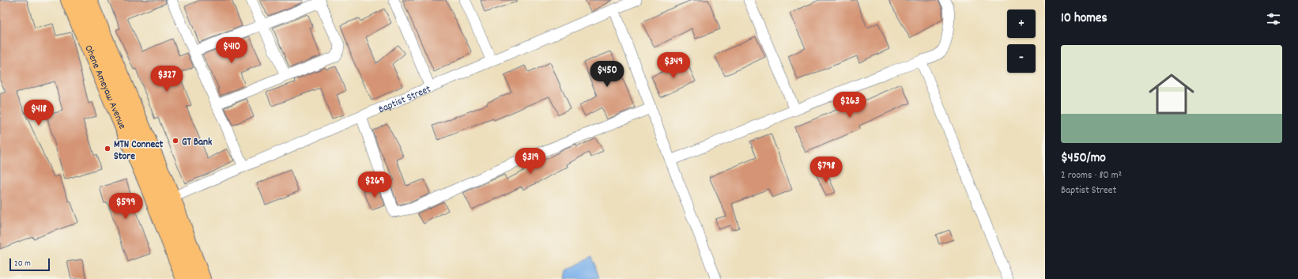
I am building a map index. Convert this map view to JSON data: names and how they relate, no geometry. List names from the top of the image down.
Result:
{
  "streets": {
    "highway": ["Ohene Ameyaw Avenue"],
    "street": ["Baptist Street"]
  },
  "crossings": [
    ["Ohene Ameyaw Avenue", "Baptist Street"]
  ],
  "places": ["GT Bank", "MTN Connect Store"],
  "scale_bar": "20 m",
  "page": {
    "heading": "10 homes",
    "map_buttons": ["+", "−"],
    "price": [
      "$410",
      "$349",
      "$450",
      "$327",
      "$263",
      "$418",
      "$319",
      "$798",
      "$269",
      "$599"
    ],
    "list": [
      {
        "name": "$450/mo",
        "note": "2 rooms · 80 m² · Baptist Street"
      }
    ],
    "scale": "20 m"
  }
}
